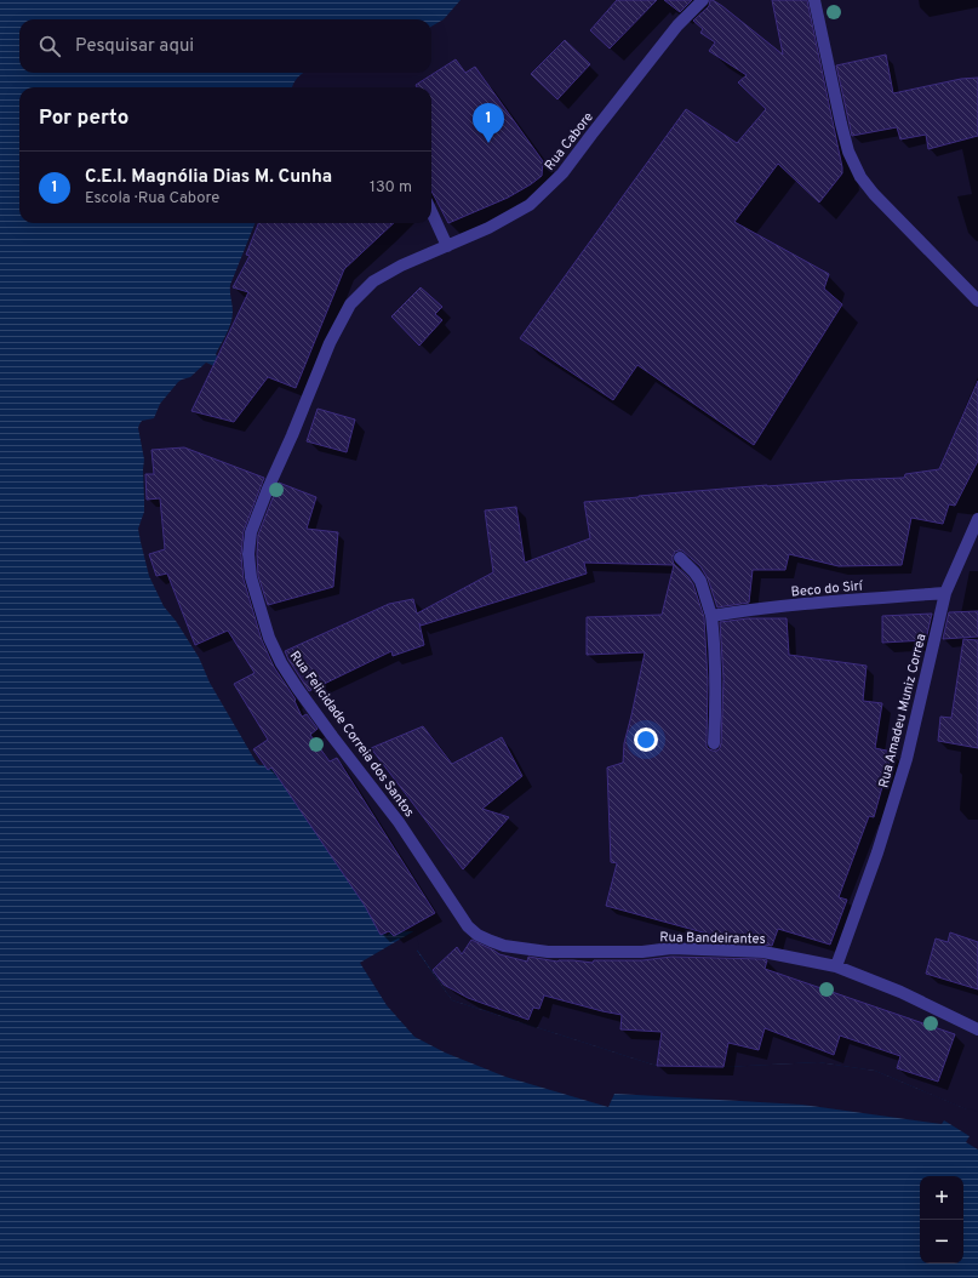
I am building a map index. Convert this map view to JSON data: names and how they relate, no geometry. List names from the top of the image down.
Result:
{
  "streets": {
    "street": [
      "Rua Cabore",
      "Beco do Sirí",
      "Rua Amadeu Muniz Correa",
      "Rua Felicidade Correia dos Santos",
      "Rua Bandeirantes"
    ]
  },
  "crossings": [
    ["Rua Cabore", "Rua Felicidade Correia dos Santos"],
    ["Beco do Sirí", "Rua Amadeu Muniz Correa"],
    ["Rua Amadeu Muniz Correa", "Rua Bandeirantes"],
    ["Rua Felicidade Correia dos Santos", "Rua Bandeirantes"]
  ],
  "page": {
    "search": "Pesquisar aqui",
    "heading": "Por perto",
    "pins": "1",
    "list": [
      {
        "mark": "1",
        "name": "C.E.I. Magnólia Dias M. Cunha",
        "note": "Escola · Rua Cabore",
        "value": "130 m"
      }
    ],
    "map_buttons": ["+", "−"]
  }
}
